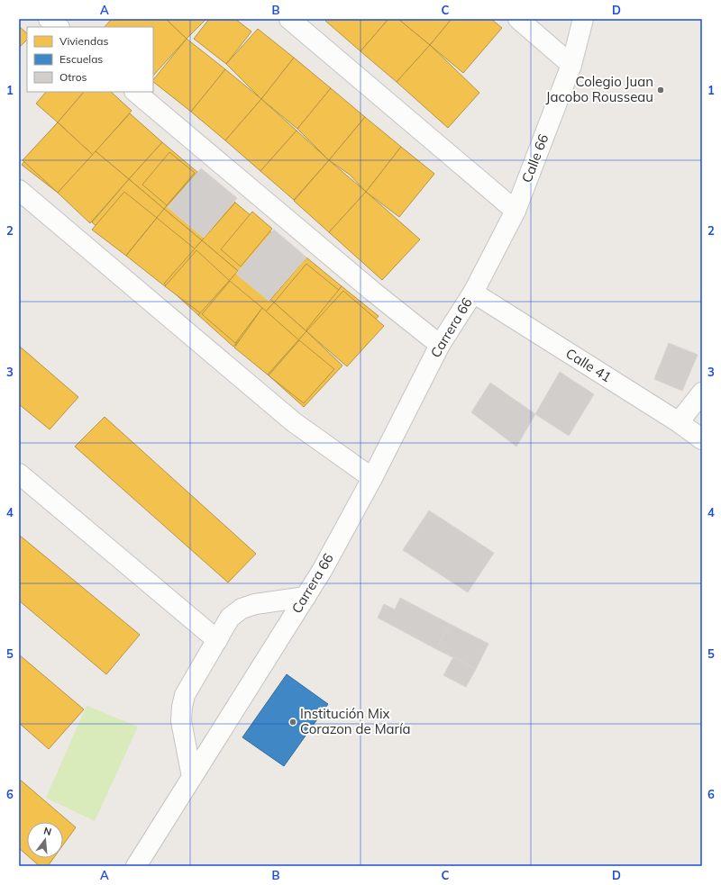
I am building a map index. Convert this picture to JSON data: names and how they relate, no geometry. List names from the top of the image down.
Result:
{
  "streets": {
    "street": ["Calle 66", "Carrera 66", "Calle 41"]
  },
  "crossings": [
    ["Calle 66", "Carrera 66"],
    ["Calle 66", "Calle 41"],
    ["Carrera 66", "Calle 41"]
  ],
  "places": ["Colegio Juan Jacobo Rousseau", "Institución Mix Corazon de María"],
  "legend": ["Viviendas", "Escuelas", "Otros"],
  "north": "top",
  "grid": {
    "columns": [
      "A",
      "B",
      "C",
      "D"
    ],
    "rows": [
      "1",
      "2",
      "3",
      "4",
      "5",
      "6"
    ]
  }
}
